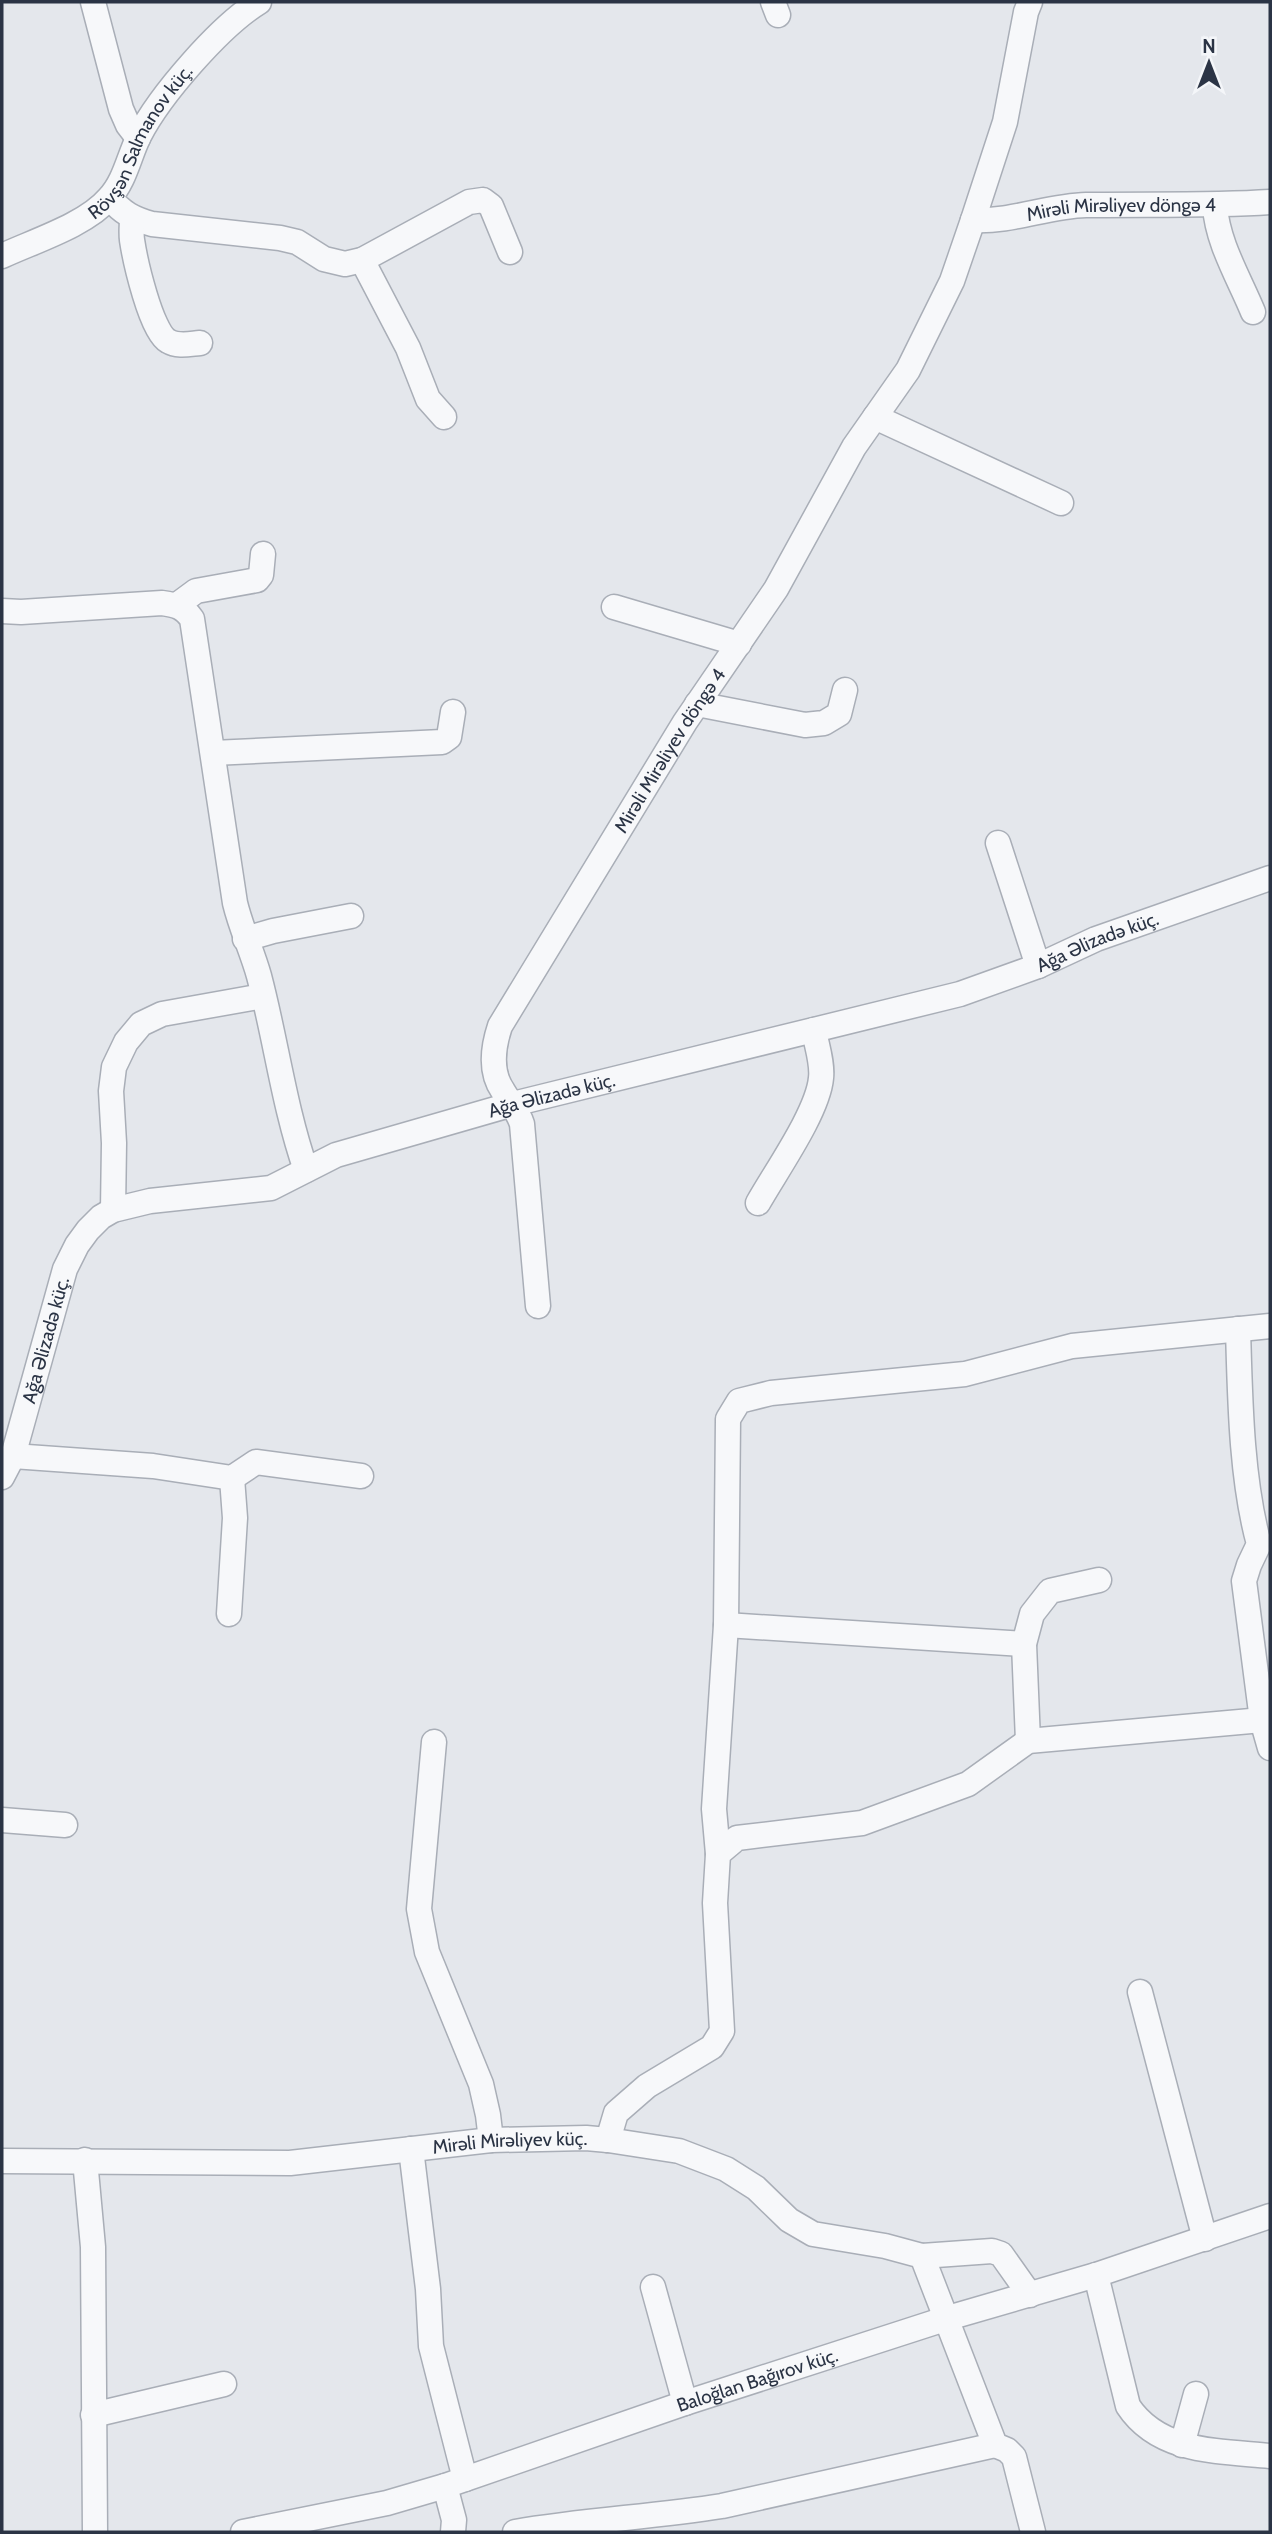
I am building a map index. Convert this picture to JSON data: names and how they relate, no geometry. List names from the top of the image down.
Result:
{
  "streets": {
    "street": [
      "Rövşən Salmanov küç.",
      "Mirəli Mirəliyev döngə 4",
      "Ağa Əlizadə küç.",
      "Mirəli Mirəliyev küç.",
      "Baloğlan Bağırov küç."
    ]
  },
  "crossings": [
    ["Mirəli Mirəliyev döngə 4", "Ağa Əlizadə küç."],
    ["Mirəli Mirəliyev küç.", "Baloğlan Bağırov küç."]
  ],
  "north": "top"
}
